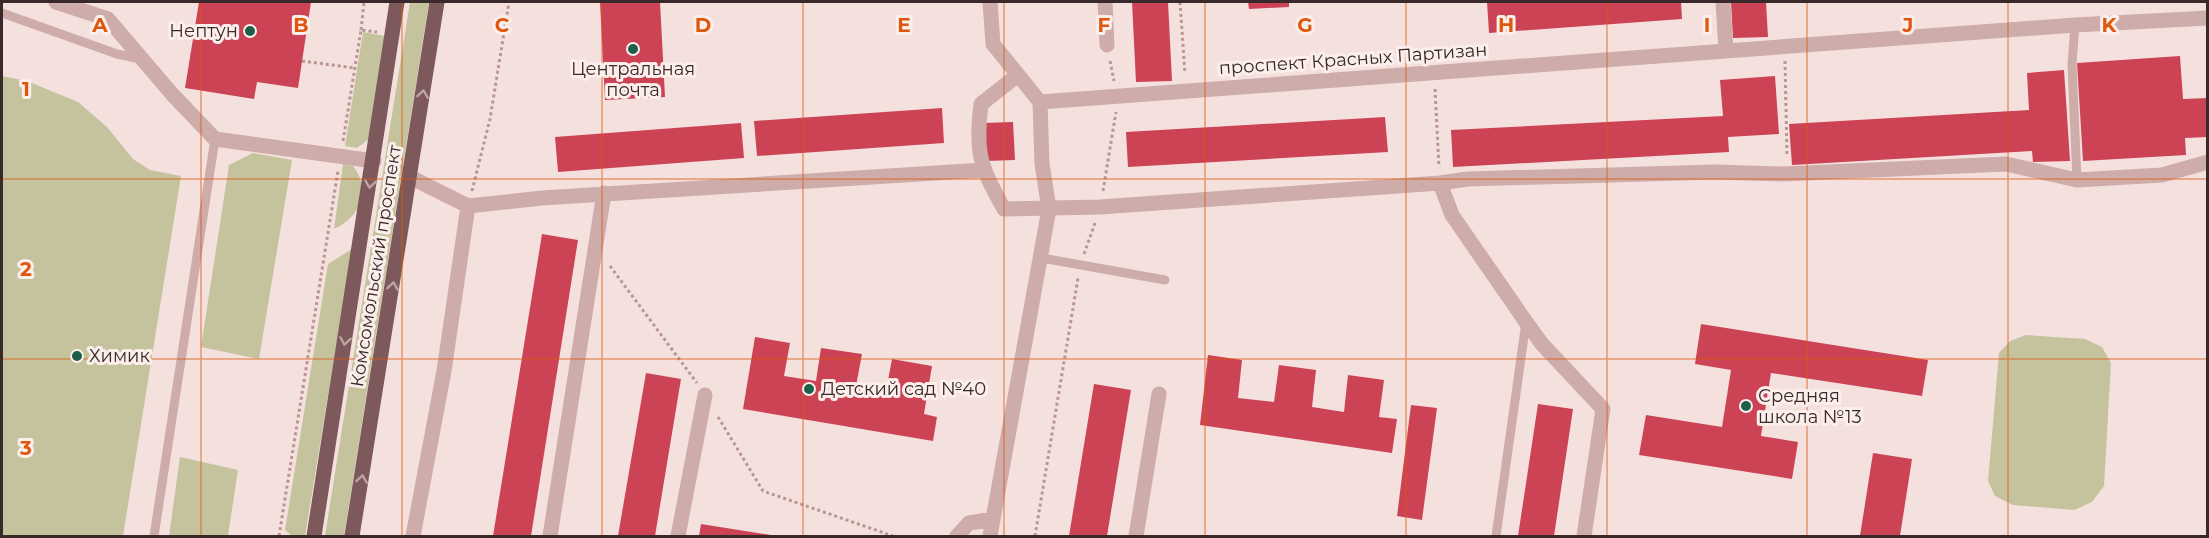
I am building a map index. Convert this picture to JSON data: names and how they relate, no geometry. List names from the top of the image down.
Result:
{
  "streets": {
    "main road": ["Комсомольский проспект"],
    "street": ["проспект Красных Партизан"]
  },
  "places": [
    "Нептун",
    "Центральная почта",
    "Химик",
    "Детский сад №40",
    "Средняя школа №13"
  ],
  "grid": {
    "columns": [
      "A",
      "B",
      "C",
      "D",
      "E",
      "F",
      "G",
      "H",
      "I",
      "J",
      "K"
    ],
    "rows": ["1", "2", "3"]
  }
}
